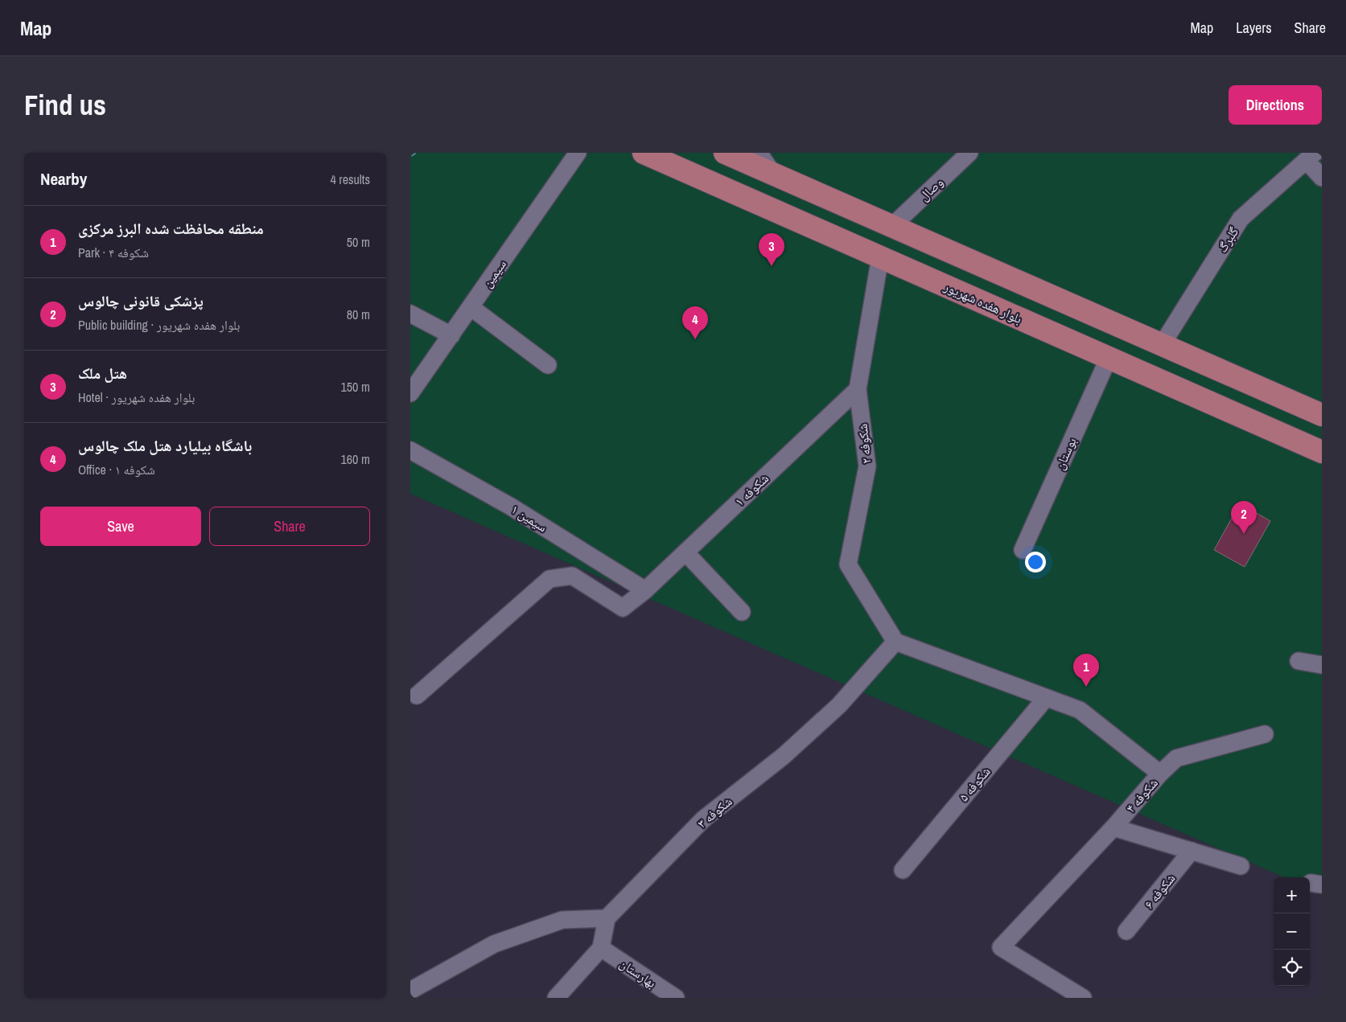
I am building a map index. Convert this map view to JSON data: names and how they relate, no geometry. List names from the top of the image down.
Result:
{
  "streets": {
    "main road": ["بلوار هفده شهریور"],
    "street": [
      "وصال",
      "گلبرگ",
      "سیمین",
      "شکوفه ۲",
      "بوستان",
      "شکوفه ۱",
      "سیمین ۱",
      "شکوفه ۵",
      "شکوفه ۴",
      "شکوفه ۳",
      "شکوفه ۶",
      "بهارستان"
    ]
  },
  "crossings": [
    ["بلوار هفده شهریور", "شکوفه ۲"],
    ["بلوار هفده شهریور", "بوستان"],
    ["شکوفه ۲", "شکوفه ۱"],
    ["شکوفه ۲", "شکوفه ۴"],
    ["شکوفه ۲", "شکوفه ۳"],
    ["شکوفه ۱", "سیمین ۱"],
    ["شکوفه ۵", "شکوفه ۴"],
    ["شکوفه ۴", "شکوفه ۳"]
  ],
  "page": {
    "header": "Map",
    "nav": ["Map", "Layers", "Share"],
    "buttons": [
      "Directions",
      ["Save", "Share"]
    ],
    "title": "Find us",
    "heading": ["Nearby", "4 results"],
    "list": [
      {
        "mark": "1",
        "name": "منطقه محافظت شده البرز مرکزی",
        "note": "Park · شکوفه ۴",
        "value": "50 m"
      },
      {
        "mark": "2",
        "name": "پزشکی قانونی چالوس",
        "note": "Public building · بلوار هفده شهریور",
        "value": "80 m"
      },
      {
        "mark": "3",
        "name": "هتل ملک",
        "note": "Hotel · بلوار هفده شهریور",
        "value": "150 m"
      },
      {
        "mark": "4",
        "name": "باشگاه بیلیارد هتل ملک چالوس",
        "note": "Office · شکوفه ۱",
        "value": "160 m"
      }
    ],
    "pins": [
      "3",
      "4",
      "2",
      "1"
    ],
    "map_buttons": ["+", "−"]
  }
}
